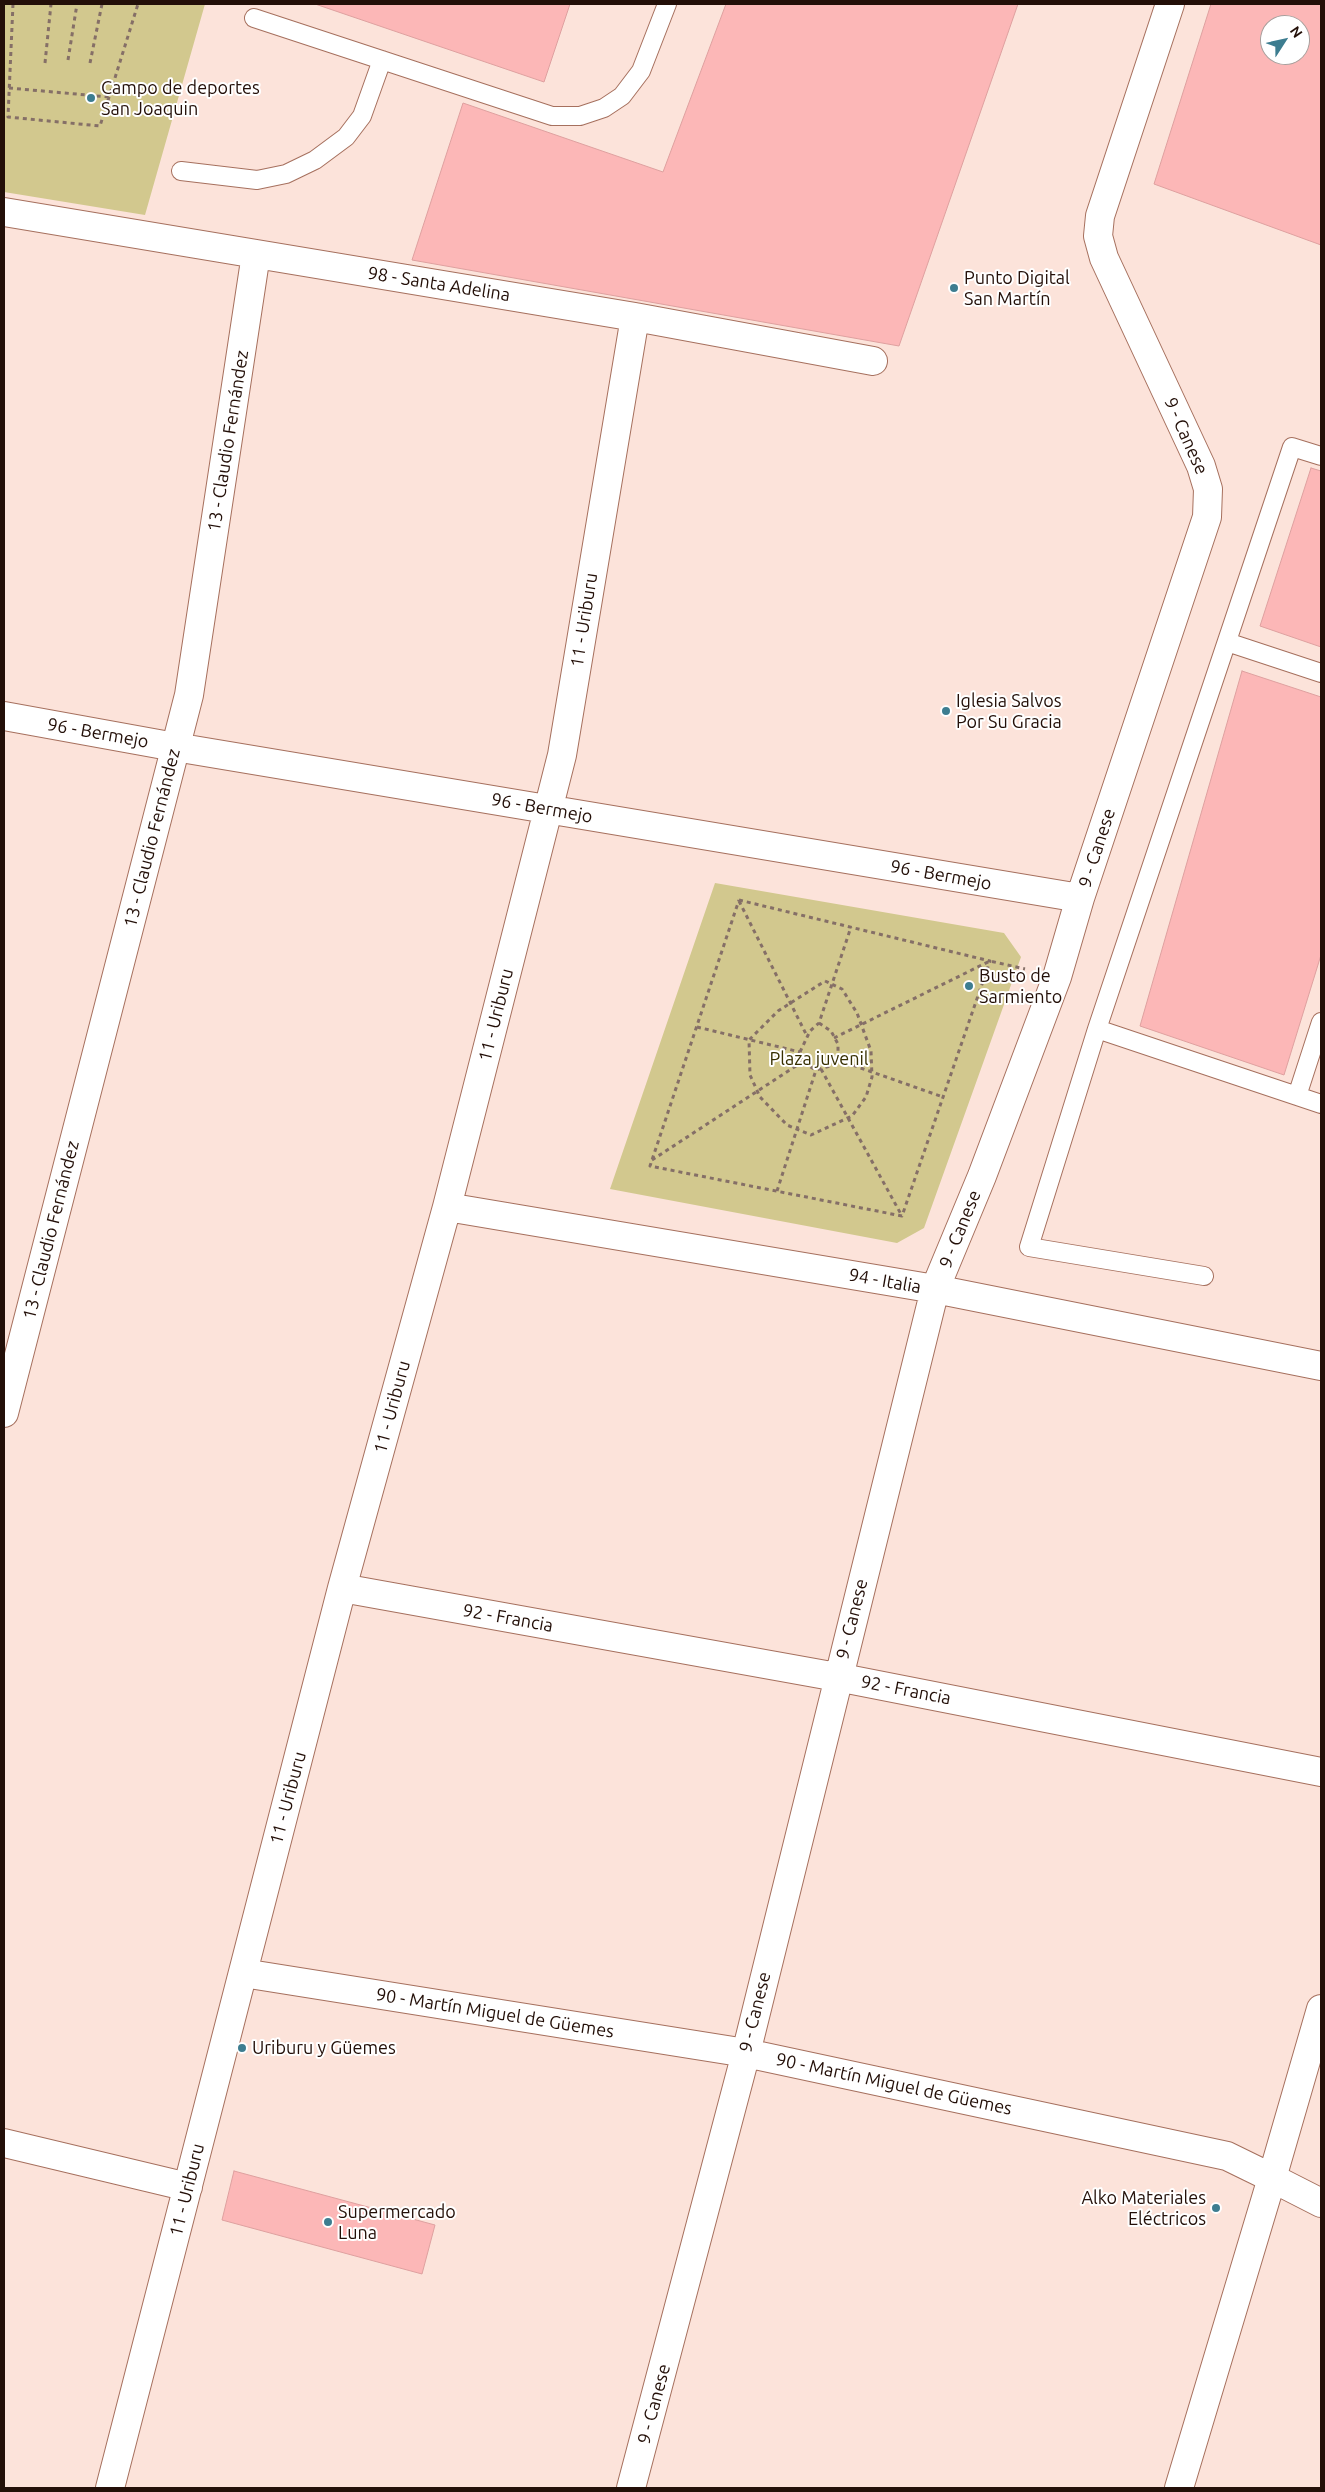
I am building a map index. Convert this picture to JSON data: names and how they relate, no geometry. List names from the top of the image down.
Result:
{
  "streets": {
    "street": [
      "98 - Santa Adelina",
      "9 - Canese",
      "13 - Claudio Fernández",
      "11 - Uriburu",
      "96 - Bermejo",
      "94 - Italia",
      "92 - Francia",
      "90 - Martín Miguel de Güemes"
    ]
  },
  "crossings": [
    ["98 - Santa Adelina", "13 - Claudio Fernández"],
    ["98 - Santa Adelina", "11 - Uriburu"],
    ["9 - Canese", "96 - Bermejo"],
    ["9 - Canese", "94 - Italia"],
    ["9 - Canese", "92 - Francia"],
    ["9 - Canese", "90 - Martín Miguel de Güemes"],
    ["13 - Claudio Fernández", "96 - Bermejo"],
    ["11 - Uriburu", "96 - Bermejo"],
    ["11 - Uriburu", "94 - Italia"],
    ["11 - Uriburu", "92 - Francia"],
    ["11 - Uriburu", "90 - Martín Miguel de Güemes"]
  ],
  "parks": ["Plaza juvenil"],
  "places": [
    "Campo de deportes San Joaquin",
    "Punto Digital San Martín",
    "Iglesia Salvos Por Su Gracia",
    "Busto de Sarmiento",
    "Uriburu y Güemes",
    "Alko Materiales Eléctricos",
    "Supermercado Luna"
  ],
  "north": "top right"
}
